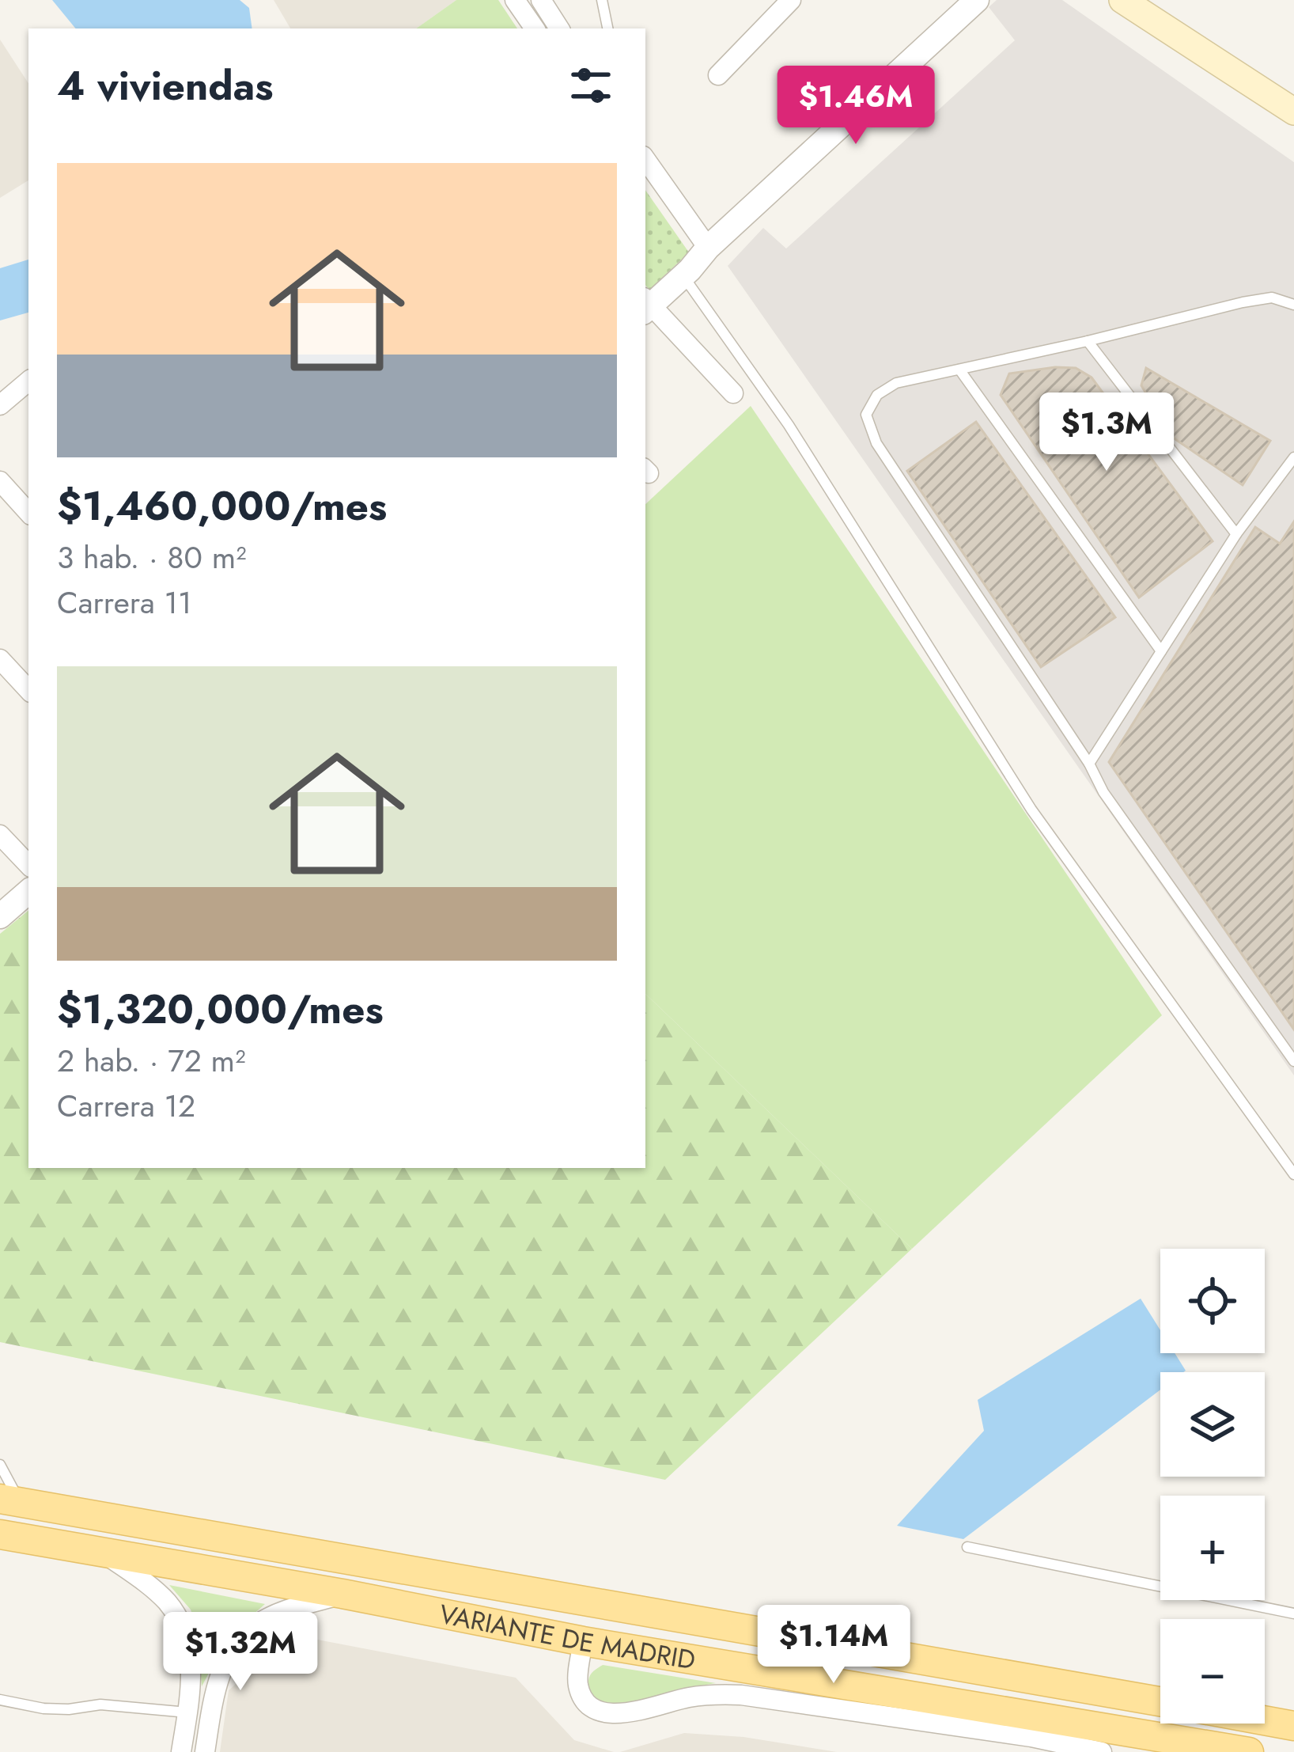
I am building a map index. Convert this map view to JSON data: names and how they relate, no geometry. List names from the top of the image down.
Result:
{
  "streets": {
    "main road": ["VARIANTE DE MADRID"]
  },
  "page": {
    "heading": "4 viviendas",
    "price": [
      "$1.46M",
      "$1.3M",
      "$1.14M",
      "$1.32M"
    ],
    "list": [
      {
        "name": "$1,460,000/mes",
        "note": "3 hab. · 80 m² · Carrera 11"
      },
      {
        "name": "$1,320,000/mes",
        "note": "2 hab. · 72 m² · Carrera 12"
      }
    ],
    "map_buttons": ["+", "−"]
  }
}
